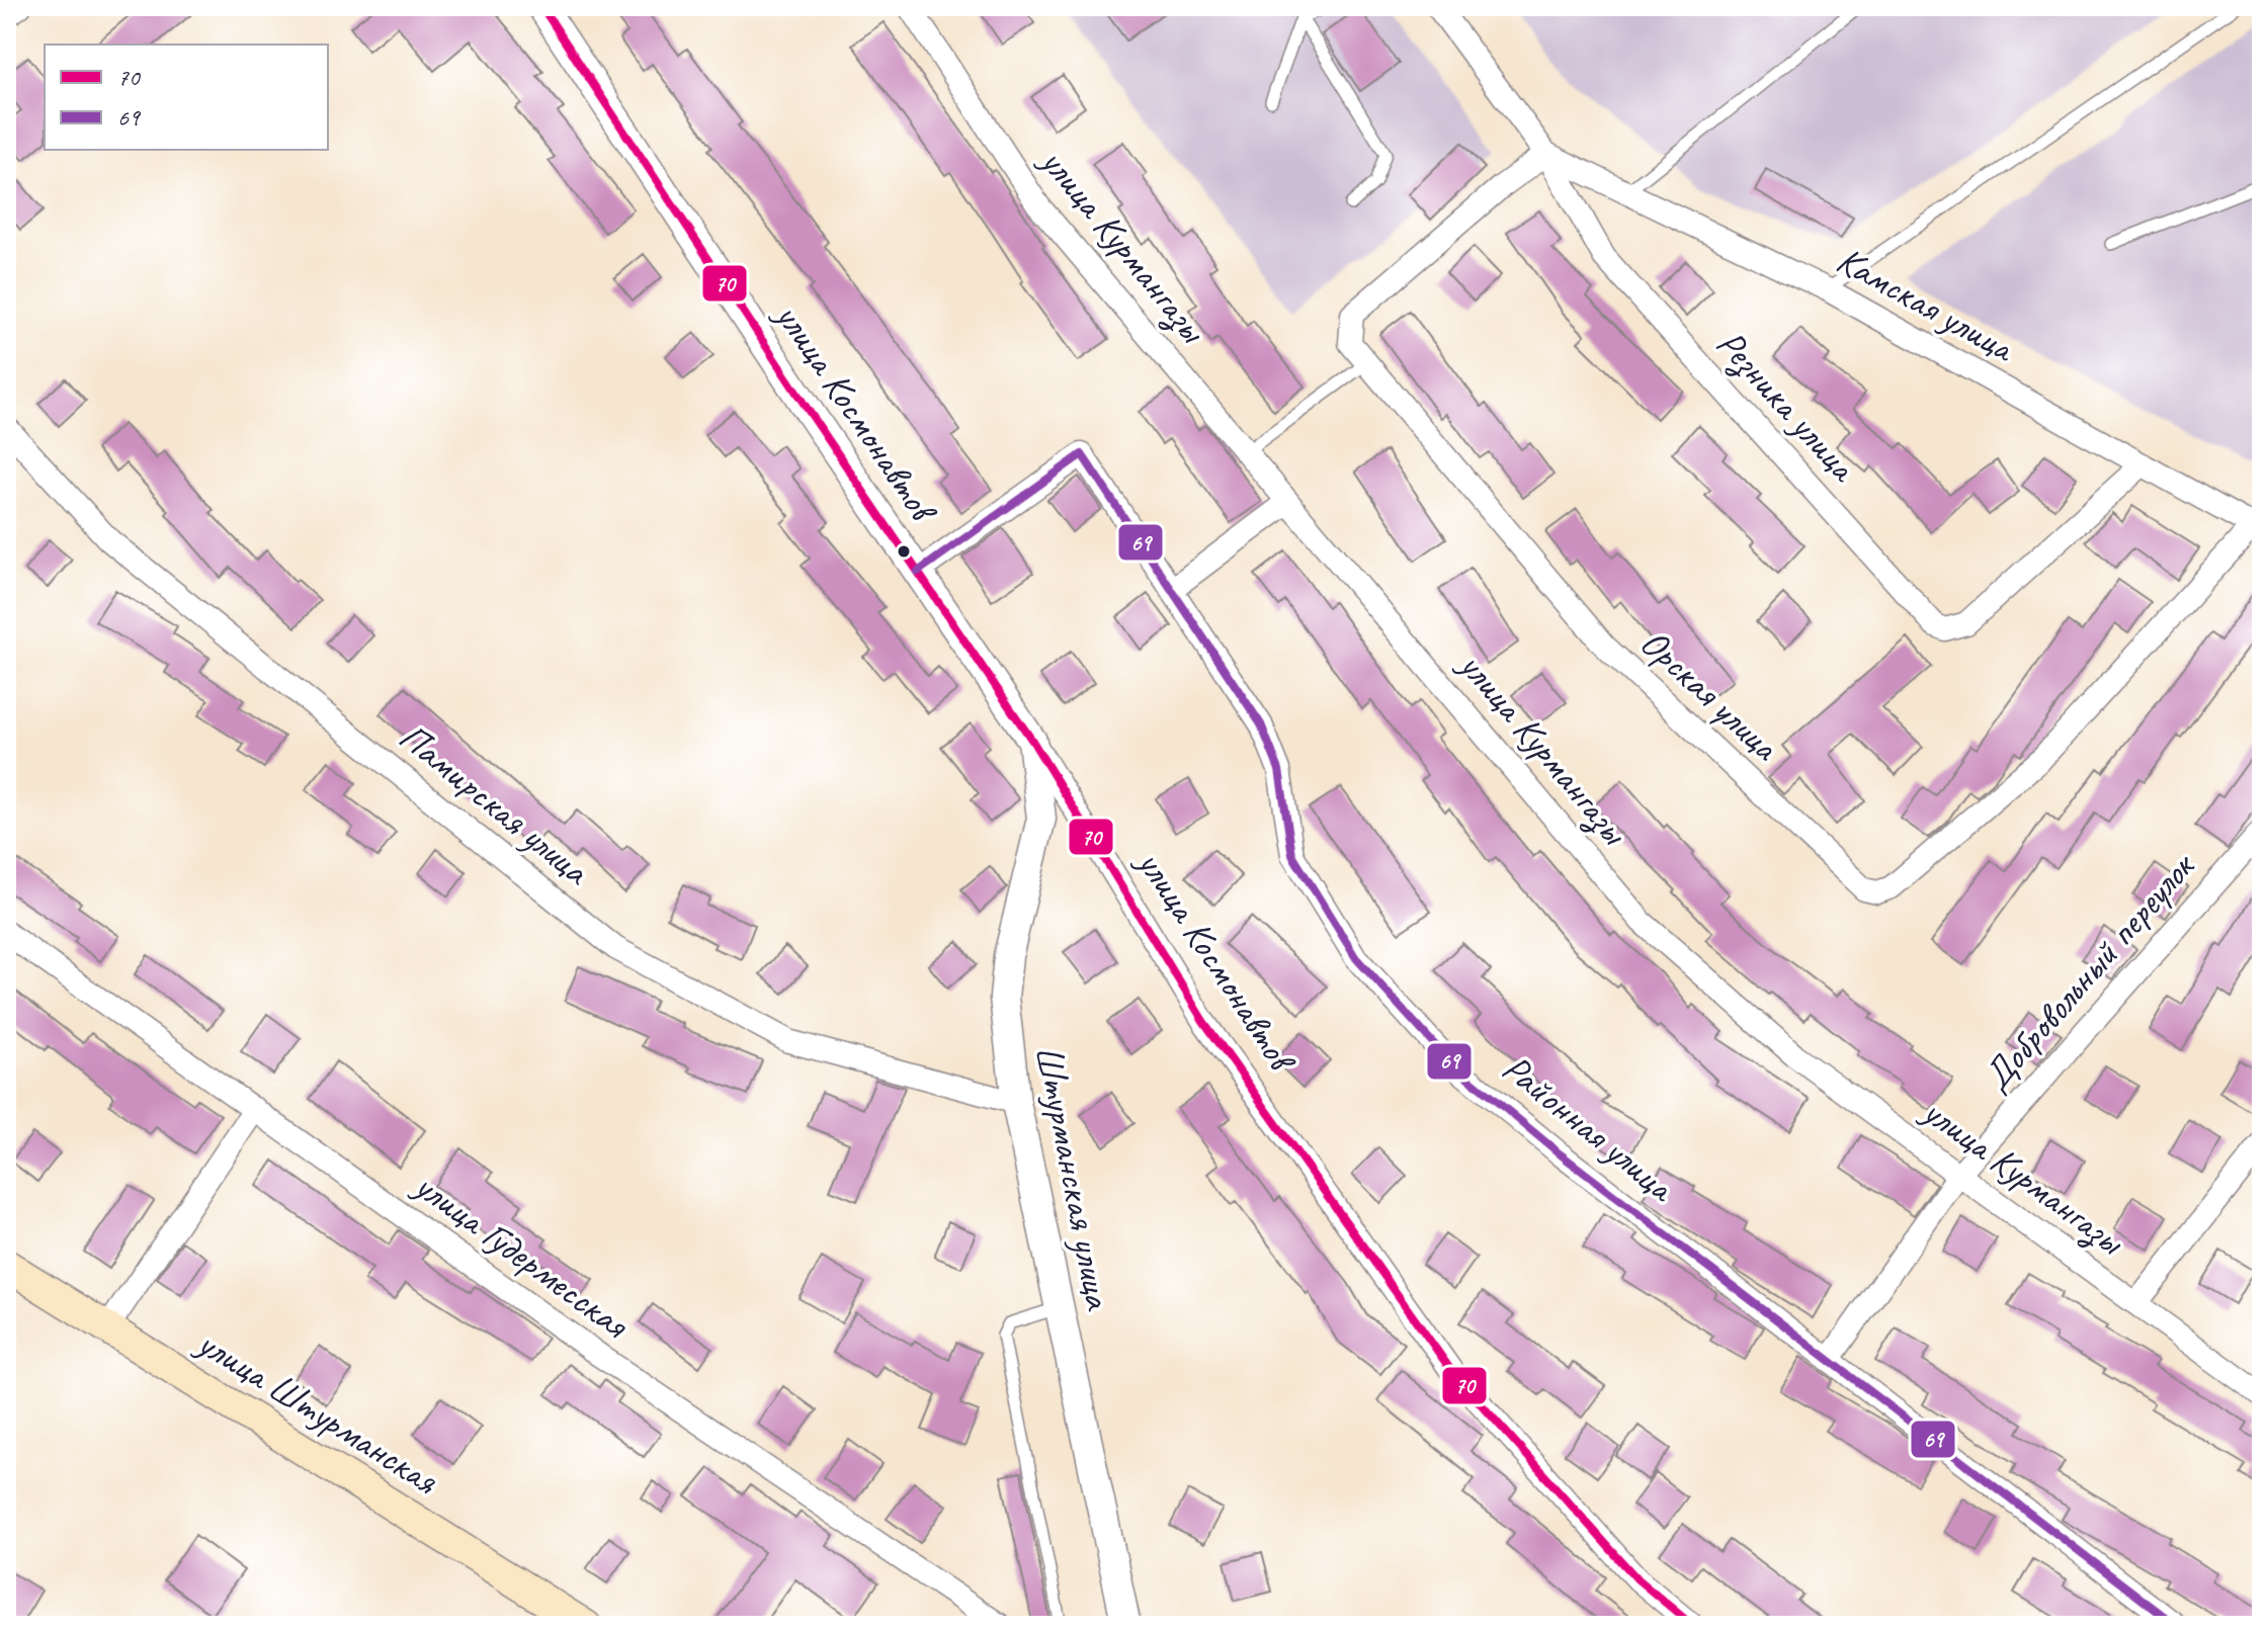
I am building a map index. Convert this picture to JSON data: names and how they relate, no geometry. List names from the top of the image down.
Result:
{
  "streets": {
    "main road": ["улица Штурманская"],
    "street": [
      "улица Курмангазы",
      "Камская улица",
      "Резника улица",
      "улица Космонавтов",
      "Орская улица",
      "Памирская улица",
      "Добровольный переулок",
      "Районная улица",
      "Штурманская улица",
      "улица Гудермесская"
    ]
  },
  "crossings": [
    ["улица Курмангазы", "Добровольный переулок"],
    ["Камская улица", "Резника улица"],
    ["Камская улица", "Орская улица"],
    ["Резника улица", "Орская улица"],
    ["улица Космонавтов", "Районная улица"],
    ["улица Космонавтов", "Штурманская улица"],
    ["Памирская улица", "Штурманская улица"],
    ["Добровольный переулок", "Районная улица"]
  ],
  "lines": ["transit line 70", "transit line 69"],
  "legend": ["70", "69"]
}
